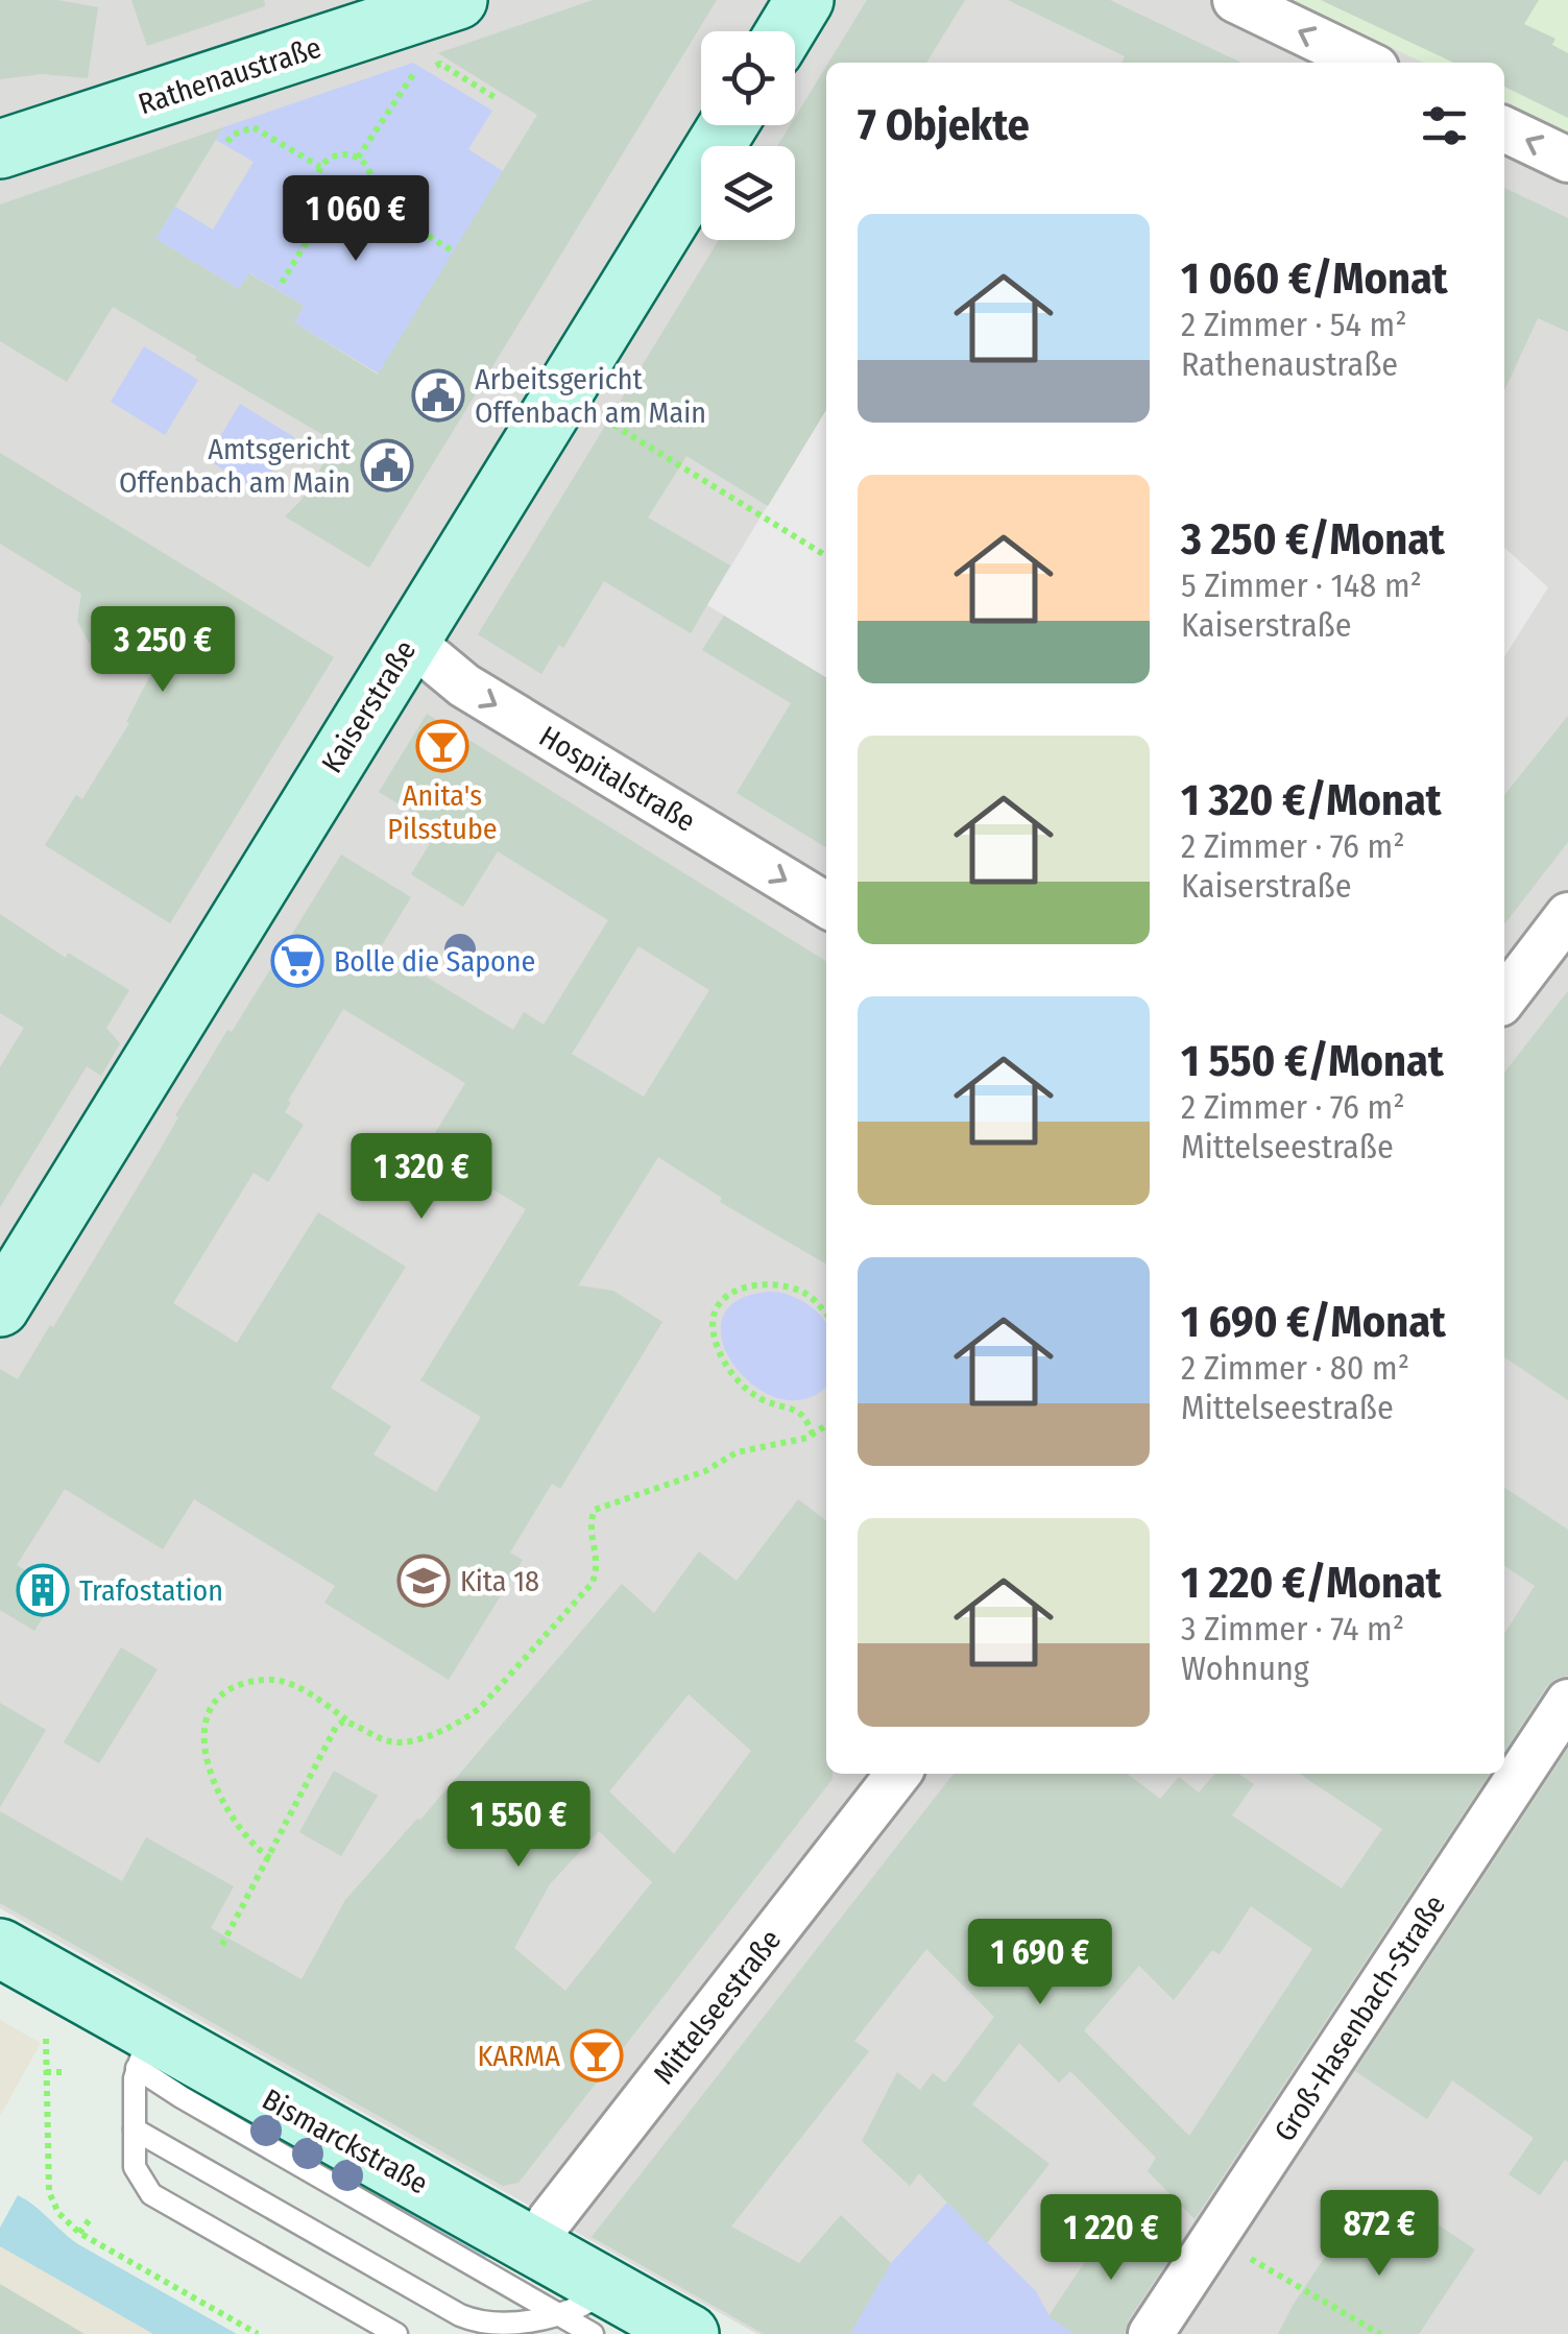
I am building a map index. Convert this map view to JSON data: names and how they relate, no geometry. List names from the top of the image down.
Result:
{
  "streets": {
    "main road": ["Rathenaustraße", "Kaiserstraße", "Bismarckstraße"],
    "street": ["Hospitalstraße", "Mittelseestraße", "Groß-Hasenbach-Straße"]
  },
  "crossings": [
    ["Kaiserstraße", "Hospitalstraße"],
    ["Mittelseestraße", "Bismarckstraße"]
  ],
  "one_way": ["Hospitalstraße"],
  "places": {
    "public building": ["Arbeitsgericht Offenbach am Main", "Amtsgericht Offenbach am Main"],
    "bar": ["Anita's Pilsstube", "KARMA"],
    "supermarket": ["Bolle die Sapone"],
    "school or university": ["Kita 18"],
    "building": ["Trafostation"]
  },
  "page": {
    "heading": "7 Objekte",
    "price": [
      "1 060 €",
      "3 250 €",
      "1 320 €",
      "1 550 €",
      "1 690 €",
      "872 €",
      "1 220 €"
    ],
    "list": [
      {
        "name": "1 060 €/Monat",
        "note": "2 Zimmer · 54 m² · Rathenaustraße"
      },
      {
        "name": "3 250 €/Monat",
        "note": "5 Zimmer · 148 m² · Kaiserstraße"
      },
      {
        "name": "1 320 €/Monat",
        "note": "2 Zimmer · 76 m² · Kaiserstraße"
      },
      {
        "name": "1 550 €/Monat",
        "note": "2 Zimmer · 76 m² · Mittelseestraße"
      },
      {
        "name": "1 690 €/Monat",
        "note": "2 Zimmer · 80 m² · Mittelseestraße"
      },
      {
        "name": "1 220 €/Monat",
        "note": "3 Zimmer · 74 m² · Wohnung"
      }
    ]
  }
}
